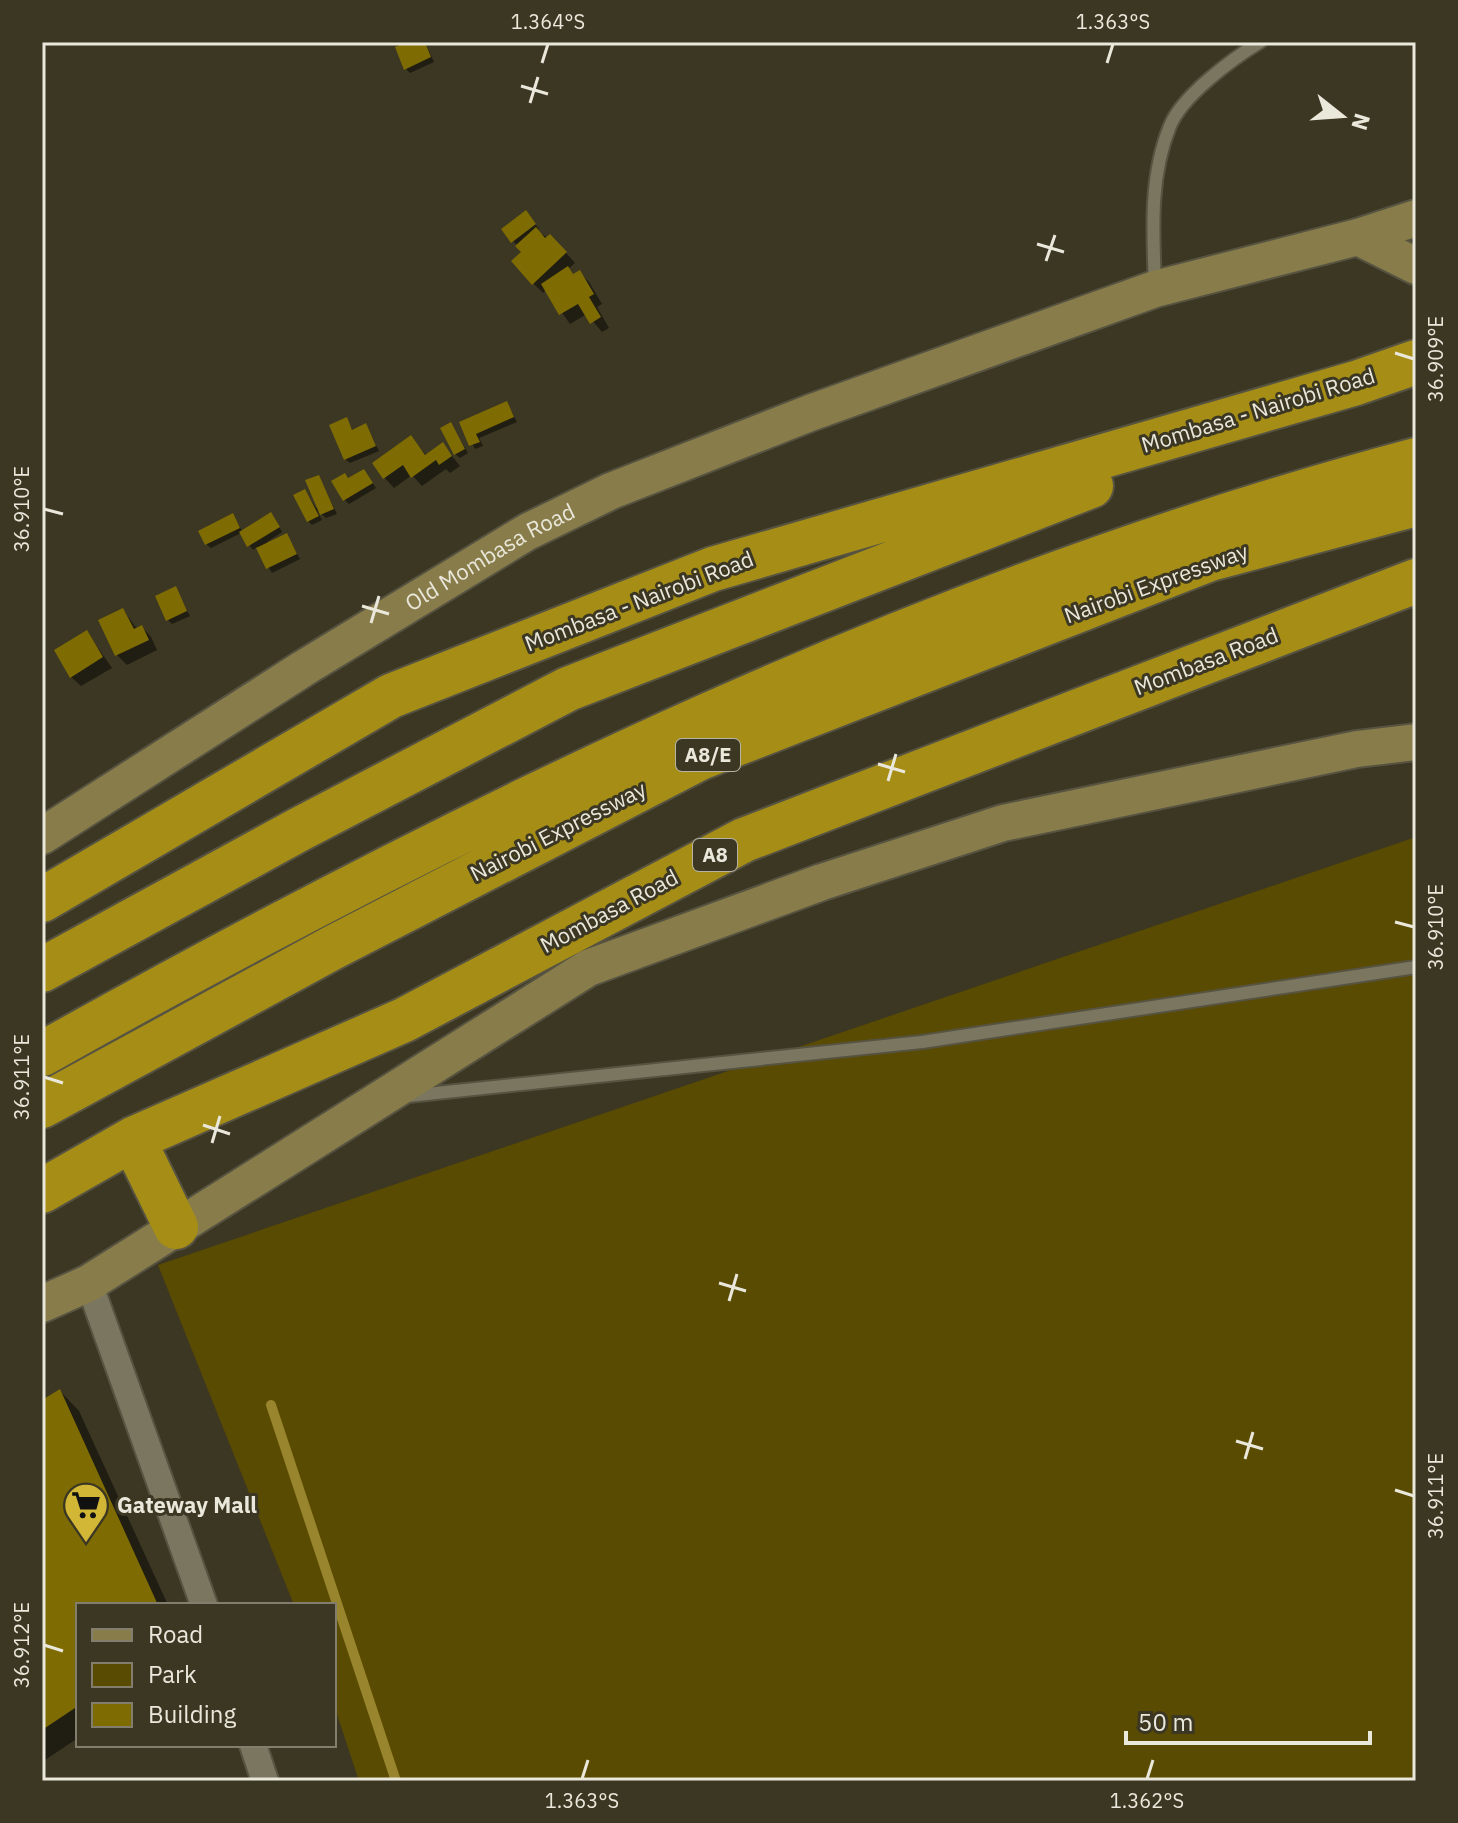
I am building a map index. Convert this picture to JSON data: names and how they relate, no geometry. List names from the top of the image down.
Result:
{
  "streets": {
    "highway": [
      "Mombasa - Nairobi Road",
      "Nairobi Expressway",
      "Mombasa Road",
      "A8/E",
      "A8"
    ],
    "street": ["Old Mombasa Road"]
  },
  "places": {
    "supermarket": ["Gateway Mall"]
  },
  "legend": ["Road", "Park", "Building"],
  "scale_bar": "50 m",
  "north": "right",
  "coordinates": [
    "1.364°S",
    "1.363°S",
    "36.909°E",
    "36.910°E",
    "36.911°E",
    "36.912°E",
    "1.362°S"
  ]
}
